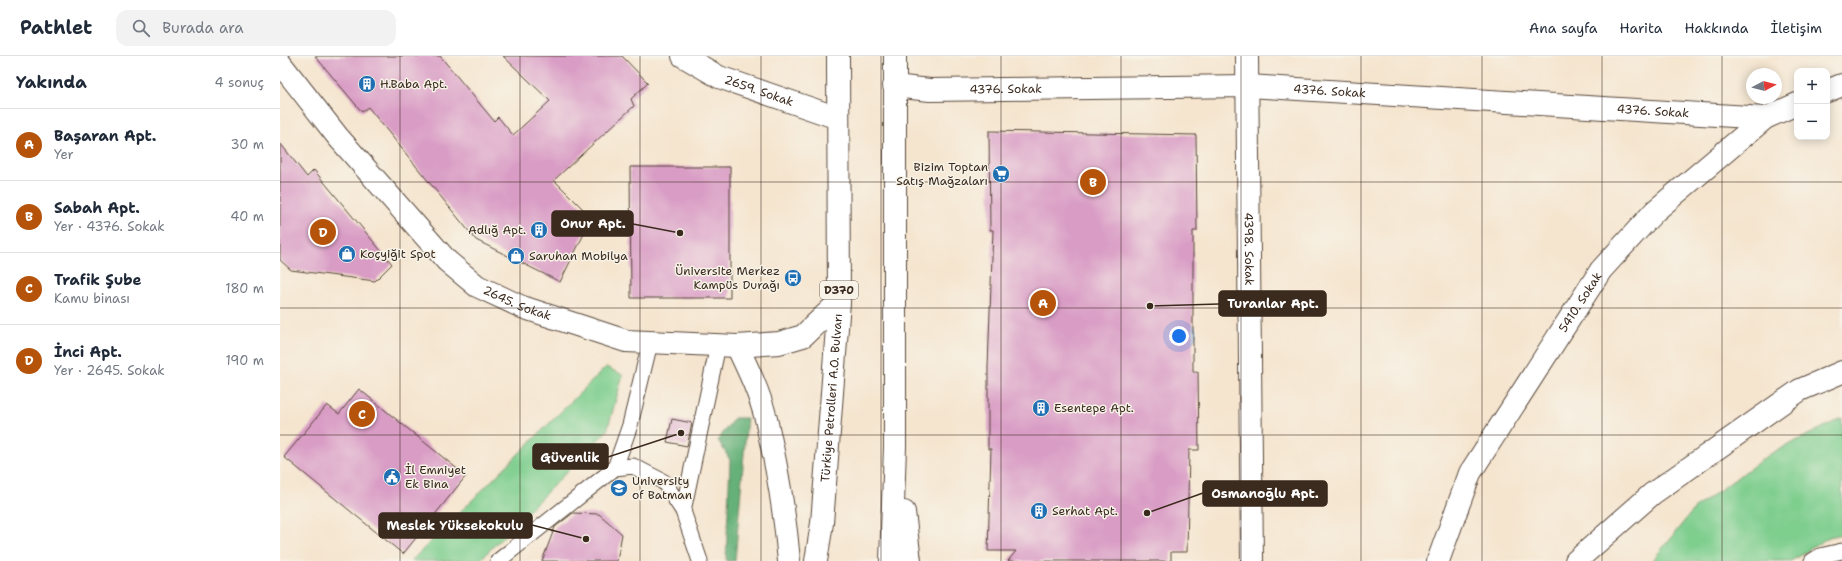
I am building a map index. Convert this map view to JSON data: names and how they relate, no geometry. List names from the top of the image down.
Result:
{
  "streets": {
    "main road": [
      "4376. Sokak",
      "2659. Sokak",
      "4398. Sokak",
      "D370",
      "5410. Sokak",
      "2645. Sokak",
      "Türkiye Petrolleri A.O. Bulvarı"
    ]
  },
  "crossings": [
    ["4376. Sokak", "4398. Sokak"],
    ["4376. Sokak", "5410. Sokak"],
    ["2659. Sokak", "Türkiye Petrolleri A.O. Bulvarı"],
    ["2645. Sokak", "Türkiye Petrolleri A.O. Bulvarı"]
  ],
  "places": {
    "building": [
      "H.Baba Apt.",
      "Adlığ Apt.",
      "Esentepe Apt.",
      "Serhat Apt."
    ],
    "supermarket": ["Bizim Toptan Satış Mağzaları"],
    "other": [
      "Onur Apt.",
      "Turanlar Apt.",
      "Güvenlik",
      "Osmanoğlu Apt.",
      "Meslek Yüksekokulu"
    ],
    "shop": ["Koçyiğit Spot", "Saruhan Mobilya"],
    "bus stop": ["Üniversite Merkez Kampüs Durağı"],
    "public building": ["İl Emniyet Ek Bina"],
    "school or university": ["University of Batman"]
  },
  "north": "right",
  "page": {
    "header": "Pathlet",
    "search": "Burada ara",
    "nav": [
      "Ana sayfa",
      "Harita",
      "Hakkında",
      "İletişim"
    ],
    "heading": ["Yakında", "4 sonuç"],
    "map_buttons": ["+", "−"],
    "list": [
      {
        "mark": "A",
        "name": "Başaran Apt.",
        "note": "Yer",
        "value": "30 m"
      },
      {
        "mark": "B",
        "name": "Sabah Apt.",
        "note": "Yer · 4376. Sokak",
        "value": "40 m"
      },
      {
        "mark": "C",
        "name": "Trafik Şube",
        "note": "Kamu binası",
        "value": "180 m"
      },
      {
        "mark": "D",
        "name": "İnci Apt.",
        "note": "Yer · 2645. Sokak",
        "value": "190 m"
      }
    ],
    "pins": [
      "B",
      "D",
      "A",
      "C"
    ]
  }
}
